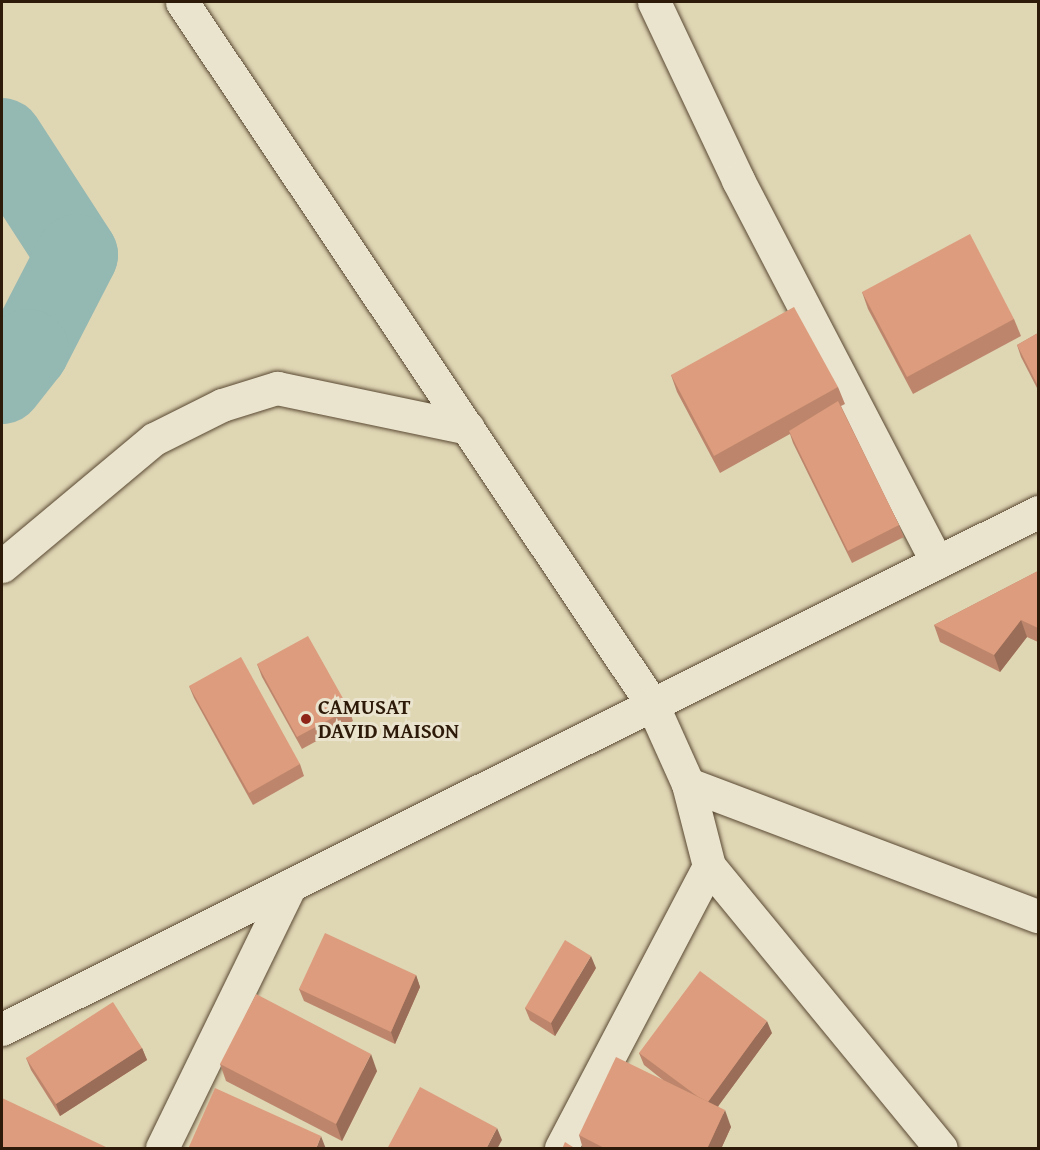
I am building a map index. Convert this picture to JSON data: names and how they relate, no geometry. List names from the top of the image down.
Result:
{
  "places": ["CAMUSAT DAVID MAISON"]
}
